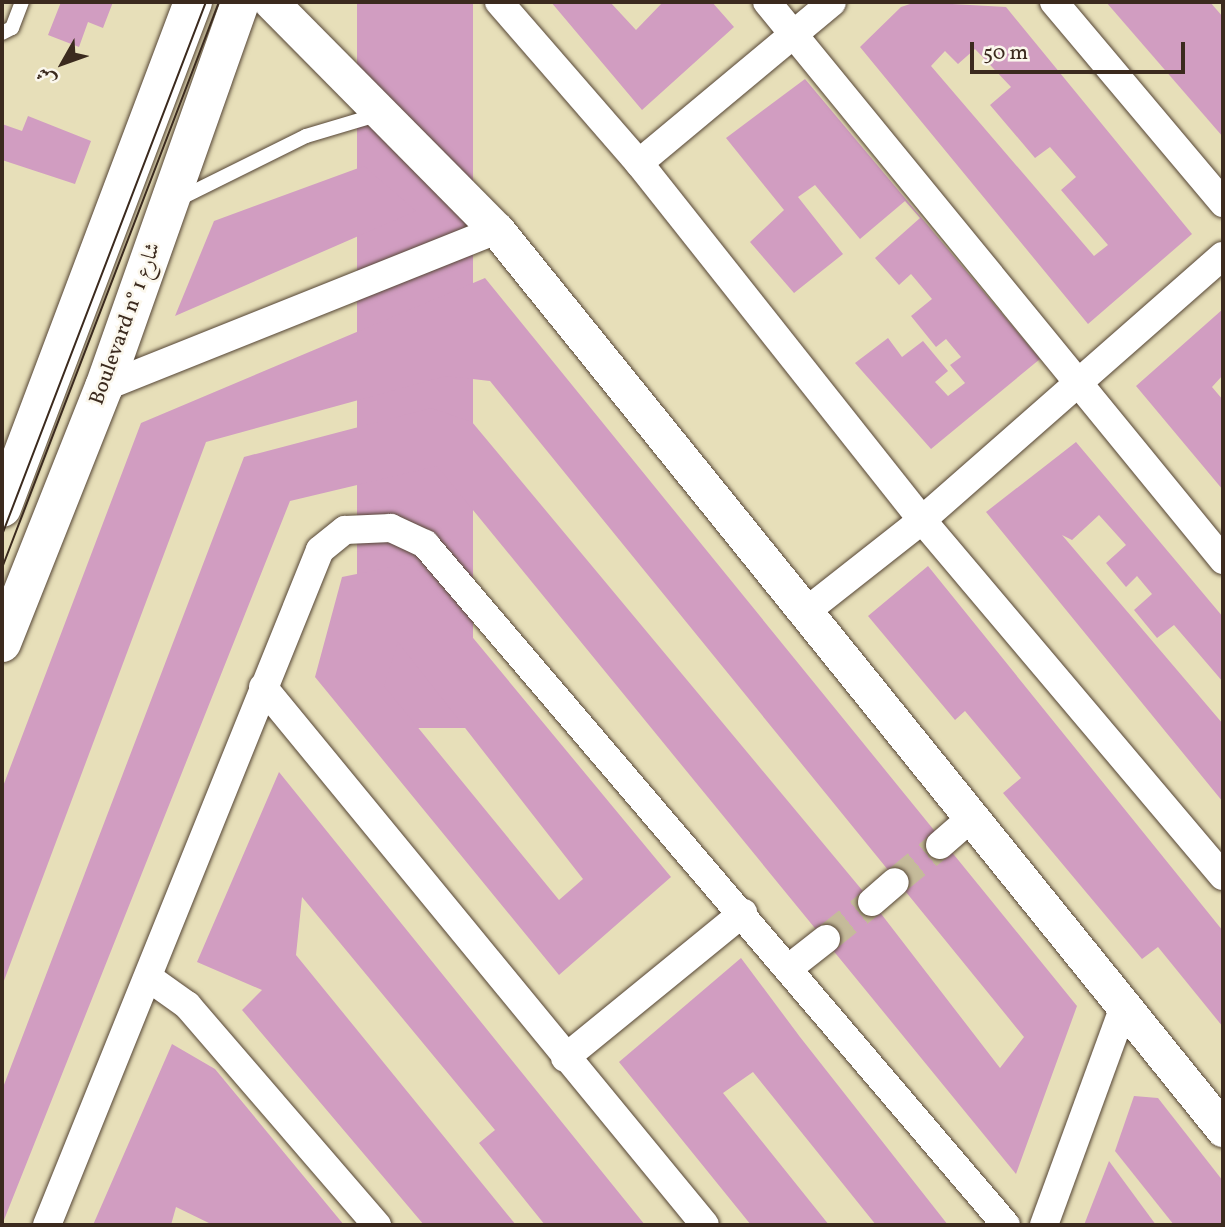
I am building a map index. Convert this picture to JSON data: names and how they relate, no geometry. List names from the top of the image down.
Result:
{
  "streets": {
    "main road": ["Boulevard n° شارع 1"]
  },
  "scale_bar": "50 m",
  "north": "bottom left"
}
